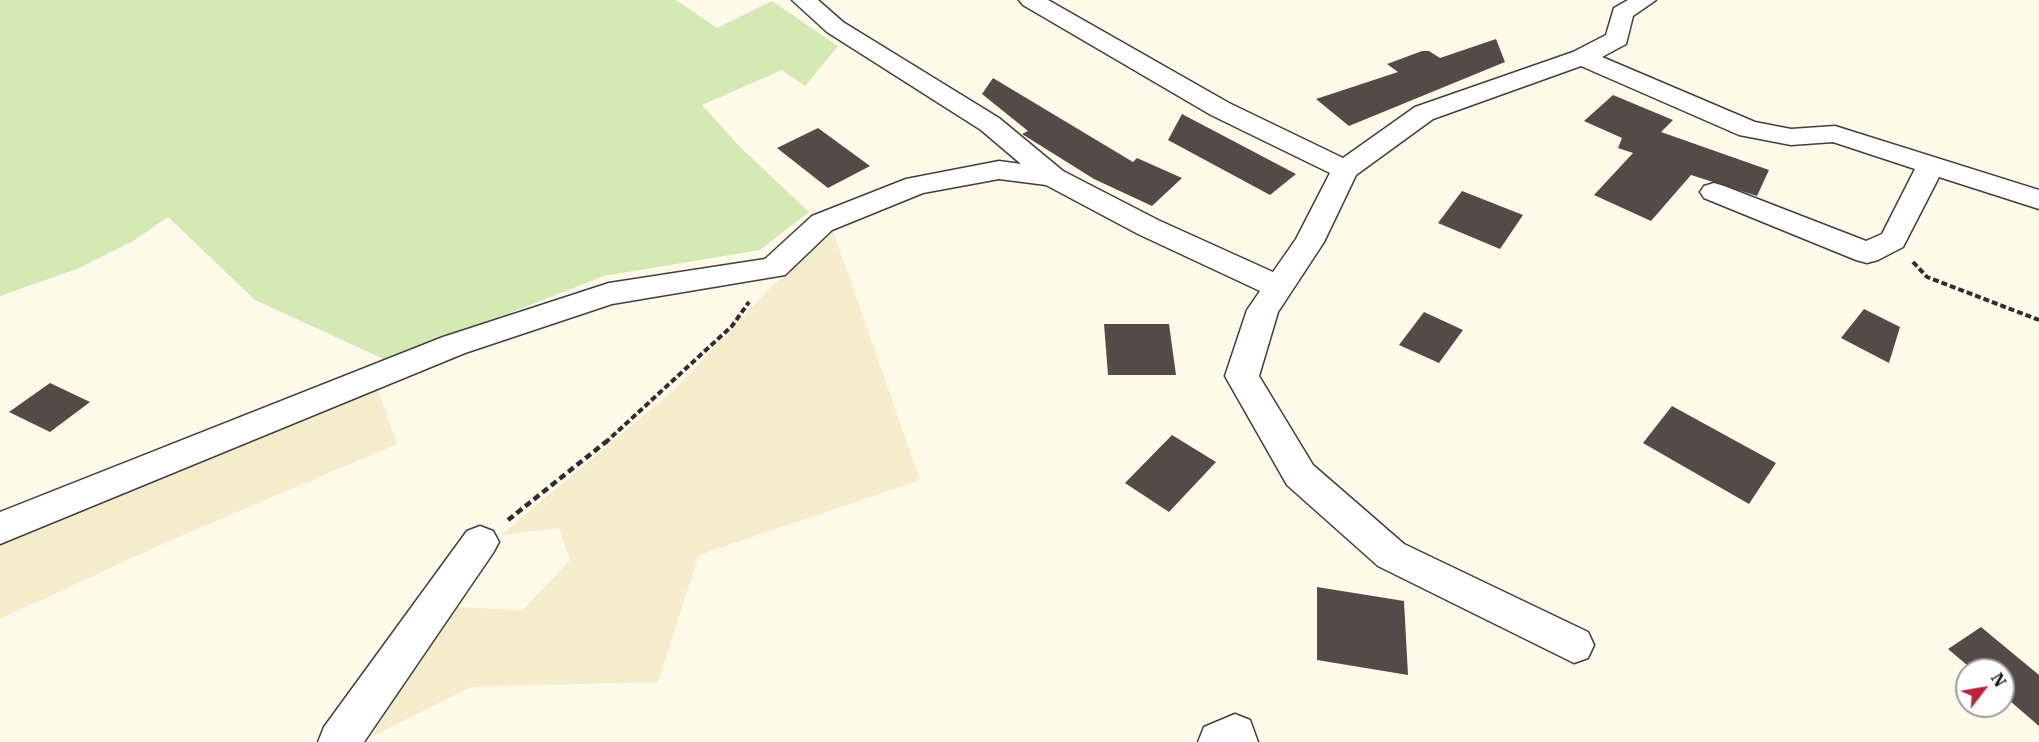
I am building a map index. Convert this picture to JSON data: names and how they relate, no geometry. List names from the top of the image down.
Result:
{
  "north": "top right"
}
